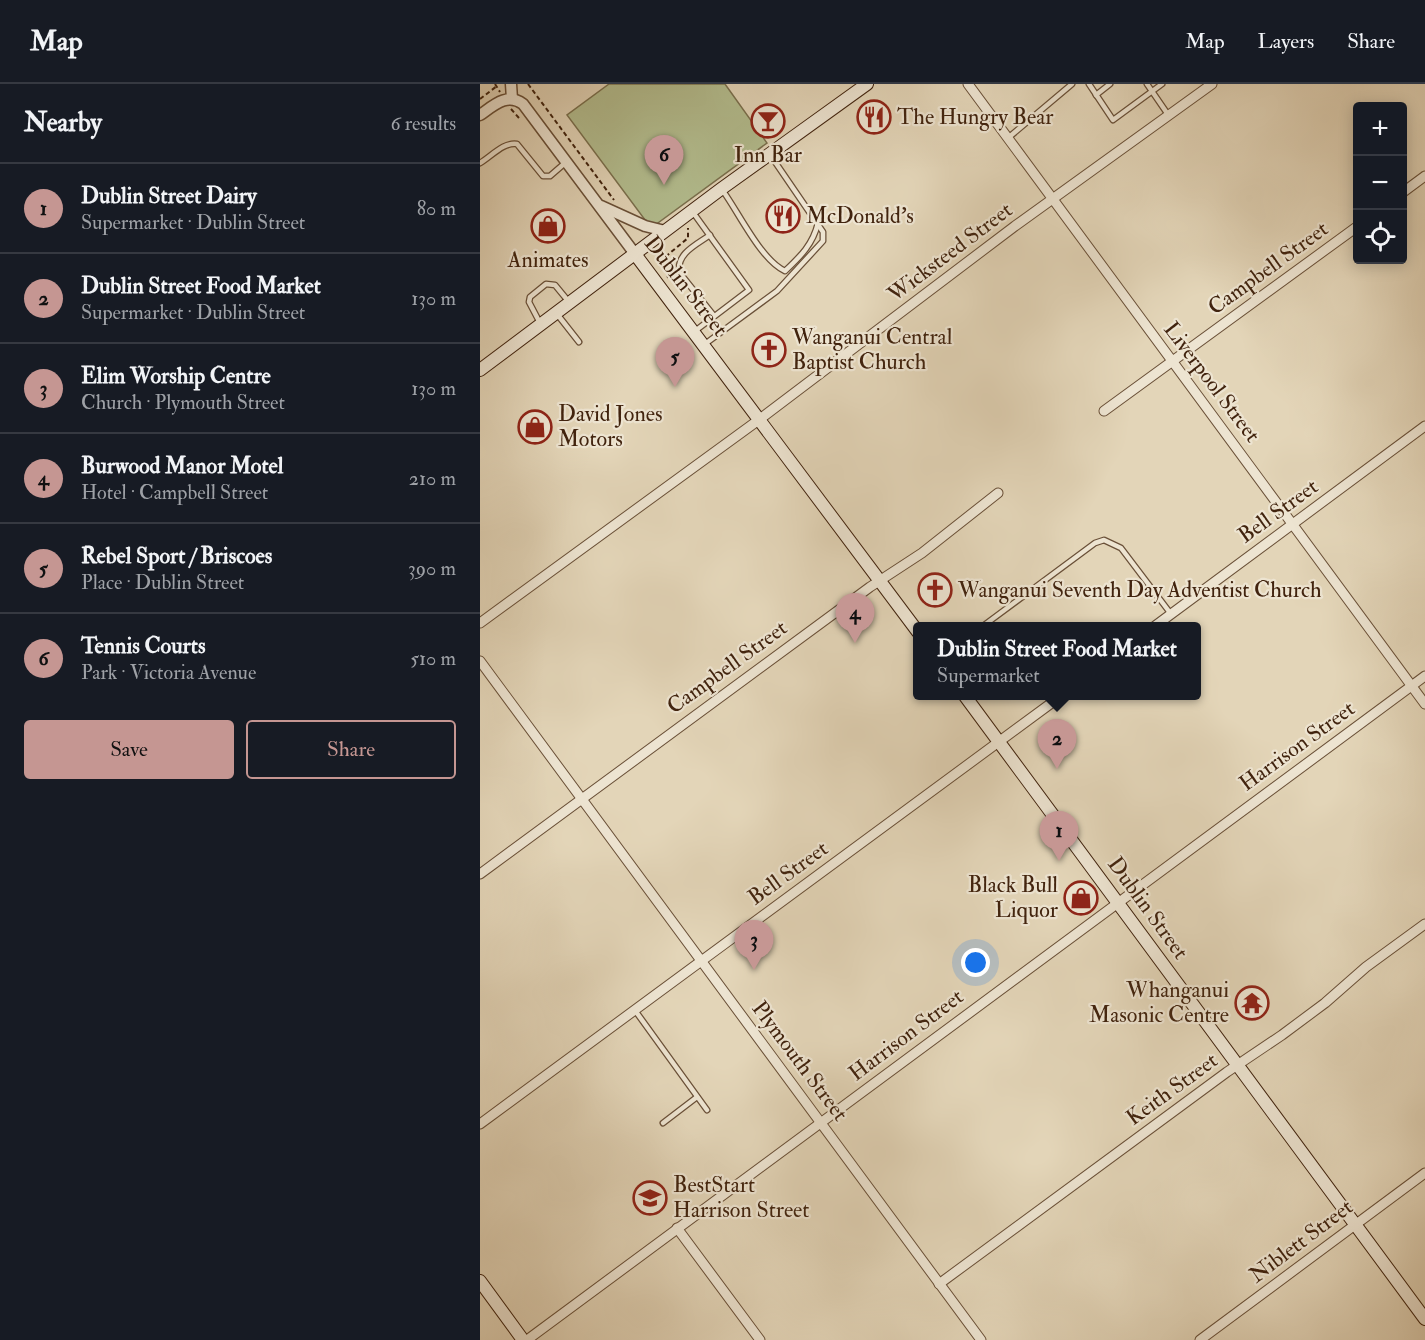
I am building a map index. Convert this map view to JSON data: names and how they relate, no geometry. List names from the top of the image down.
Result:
{
  "streets": {
    "main road": ["Dublin Street"],
    "street": [
      "Wicksteed Street",
      "Campbell Street",
      "Liverpool Street",
      "Bell Street",
      "Harrison Street",
      "Plymouth Street",
      "Keith Street",
      "Niblett Street"
    ]
  },
  "crossings": [
    ["Wicksteed Street", "Dublin Street"],
    ["Wicksteed Street", "Liverpool Street"],
    ["Campbell Street", "Dublin Street"],
    ["Campbell Street", "Liverpool Street"],
    ["Campbell Street", "Plymouth Street"],
    ["Dublin Street", "Bell Street"],
    ["Dublin Street", "Harrison Street"],
    ["Dublin Street", "Keith Street"],
    ["Dublin Street", "Niblett Street"],
    ["Liverpool Street", "Bell Street"],
    ["Liverpool Street", "Harrison Street"],
    ["Bell Street", "Plymouth Street"],
    ["Harrison Street", "Plymouth Street"],
    ["Plymouth Street", "Keith Street"]
  ],
  "places": {
    "restaurant": ["The Hungry Bear", "McDonald's"],
    "bar": ["Inn Bar"],
    "shop": ["Animates", "David Jones Motors", "Black Bull Liquor"],
    "church": ["Wanganui Central Baptist Church", "Wanganui Seventh Day Adventist Church"],
    "temple": ["Whanganui Masonic Centre"],
    "school or university": ["BestStart Harrison Street"]
  },
  "page": {
    "header": "Map",
    "nav": ["Map", "Layers", "Share"],
    "heading": ["Nearby", "6 results"],
    "map_buttons": ["+", "−"],
    "pins": [
      "6",
      "5",
      "4",
      "2",
      "1",
      "3"
    ],
    "list": [
      {
        "mark": "1",
        "name": "Dublin Street Dairy",
        "note": "Supermarket · Dublin Street",
        "value": "80 m"
      },
      {
        "mark": "2",
        "name": "Dublin Street Food Market",
        "note": "Supermarket · Dublin Street",
        "value": "130 m"
      },
      {
        "mark": "3",
        "name": "Elim Worship Centre",
        "note": "Church · Plymouth Street",
        "value": "130 m"
      },
      {
        "mark": "4",
        "name": "Burwood Manor Motel",
        "note": "Hotel · Campbell Street",
        "value": "210 m"
      },
      {
        "mark": "5",
        "name": "Rebel Sport / Briscoes",
        "note": "Place · Dublin Street",
        "value": "390 m"
      },
      {
        "mark": "6",
        "name": "Tennis Courts",
        "note": "Park · Victoria Avenue",
        "value": "510 m"
      }
    ],
    "popup": ["Dublin Street Food Market", "Supermarket"],
    "buttons": ["Save", "Share"]
  }
}
